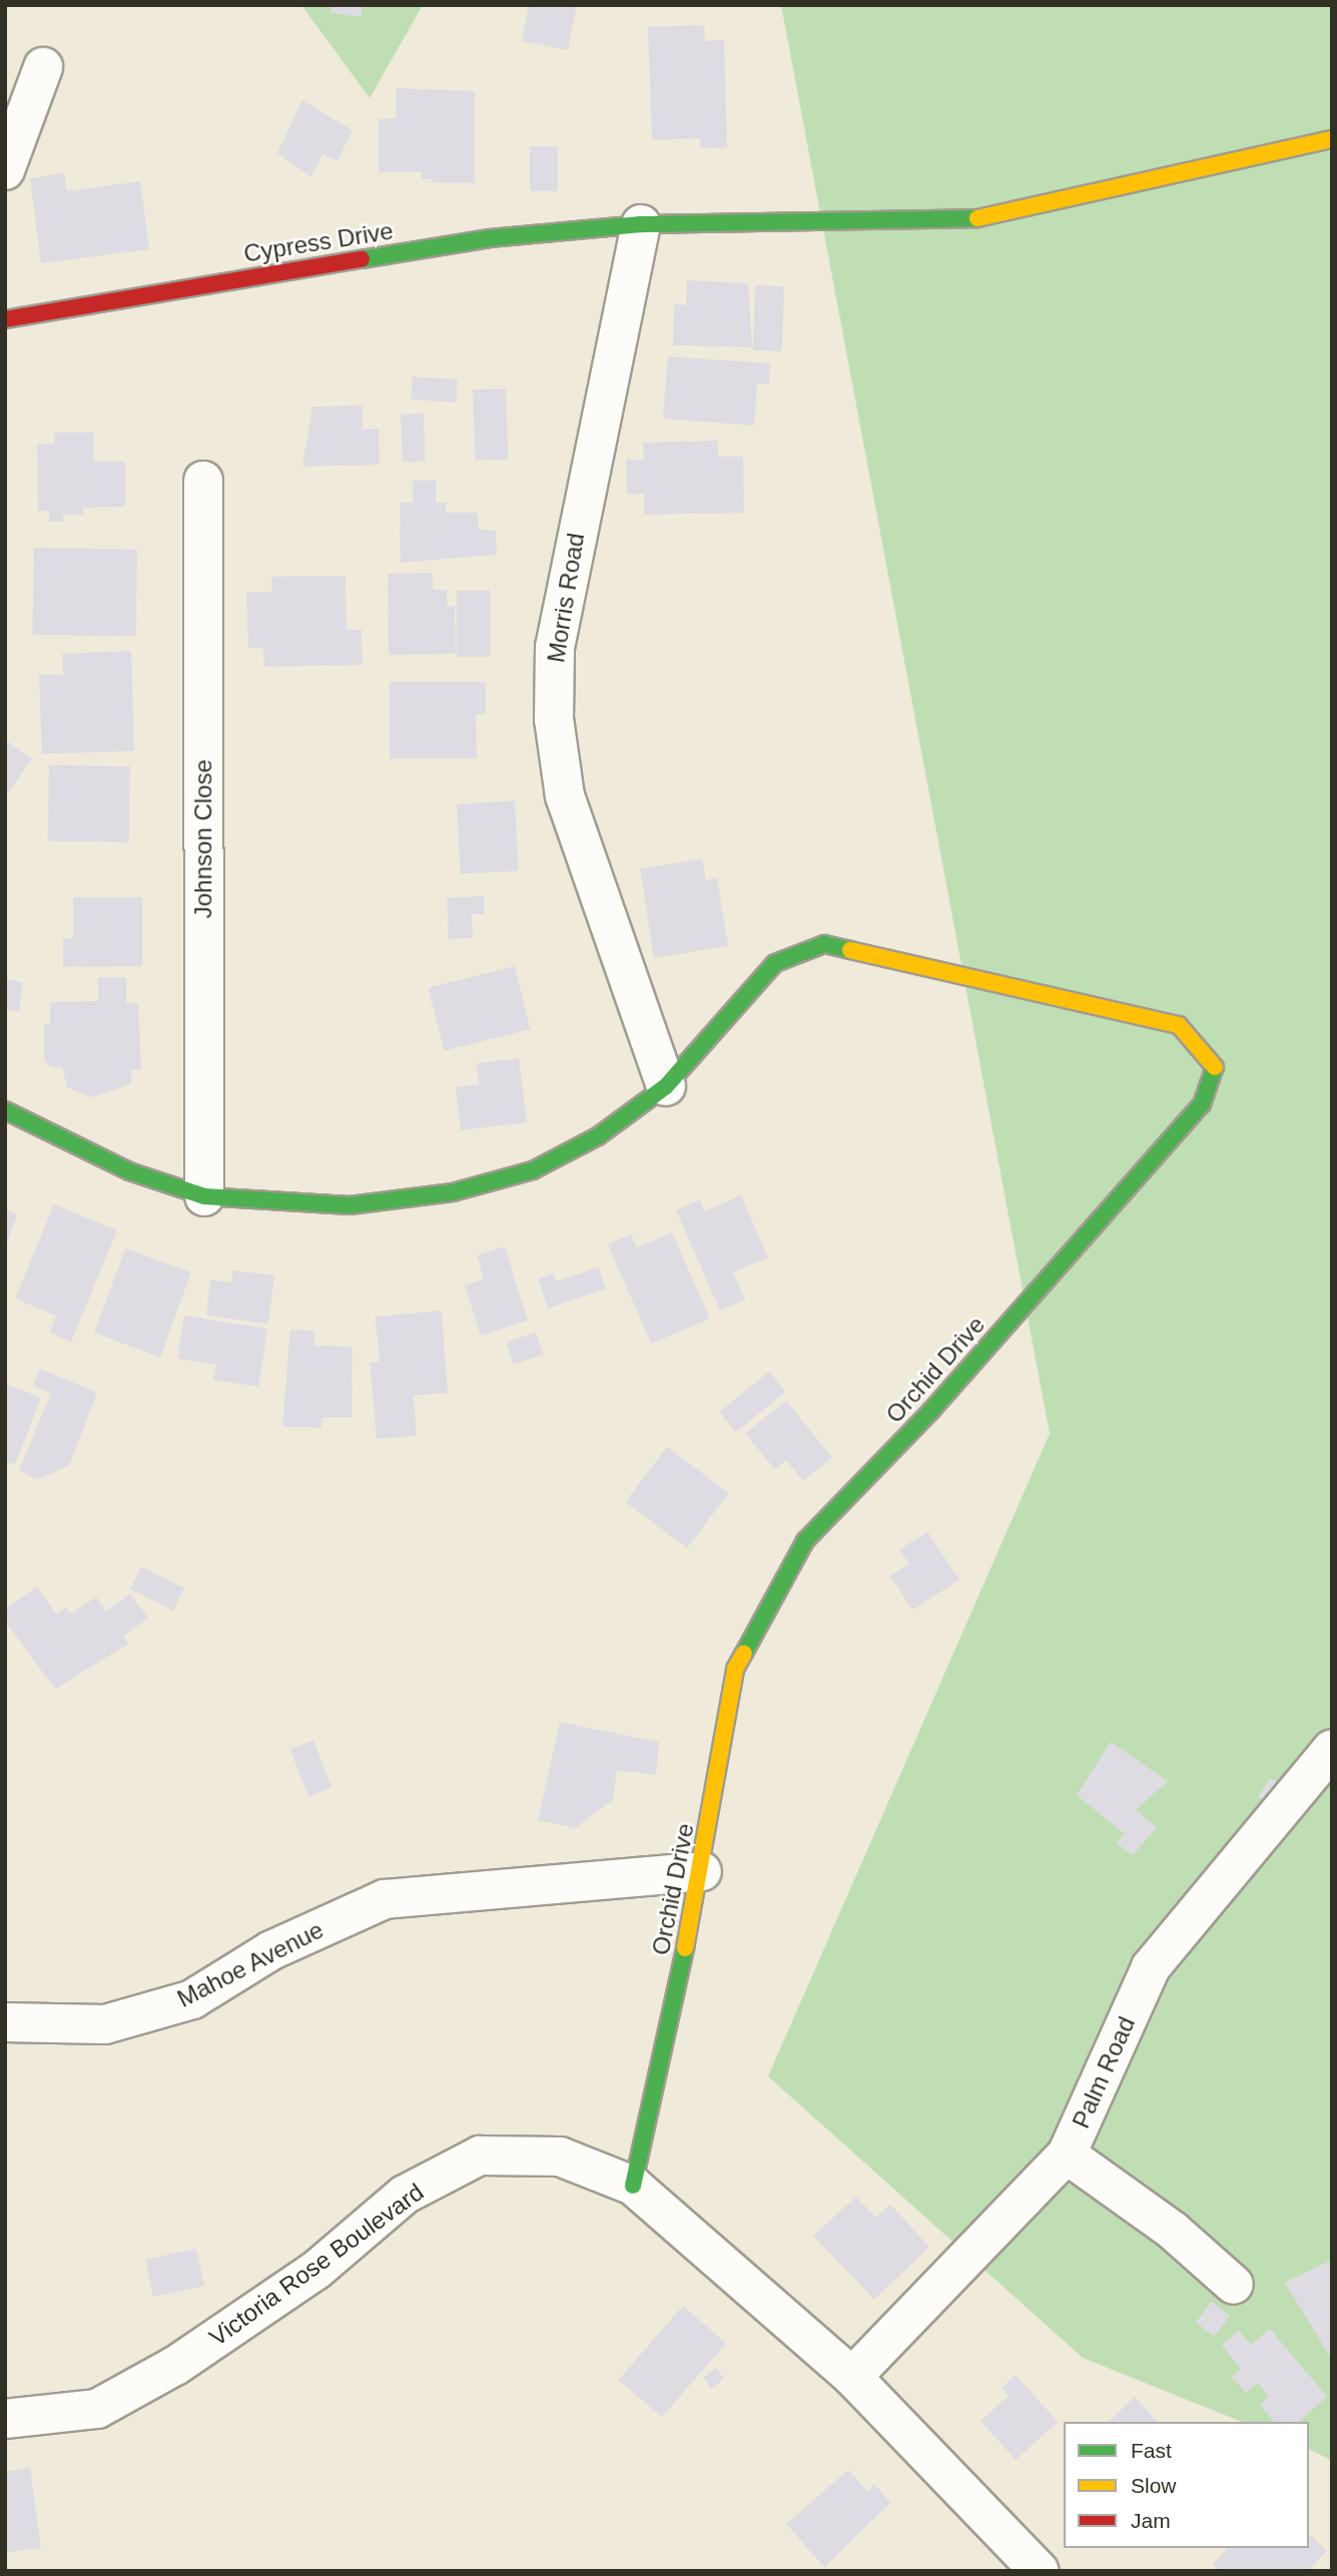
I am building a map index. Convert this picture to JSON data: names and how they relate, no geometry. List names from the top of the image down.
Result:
{
  "streets": {
    "street": [
      "Cypress Drive",
      "Morris Road",
      "Johnson Close",
      "Orchid Drive",
      "Mahoe Avenue",
      "Palm Road",
      "Victoria Rose Boulevard"
    ]
  },
  "crossings": [
    ["Cypress Drive", "Morris Road"],
    ["Morris Road", "Orchid Drive"],
    ["Orchid Drive", "Mahoe Avenue"],
    ["Orchid Drive", "Victoria Rose Boulevard"],
    ["Palm Road", "Victoria Rose Boulevard"]
  ],
  "legend": ["Fast", "Slow", "Jam"]
}
